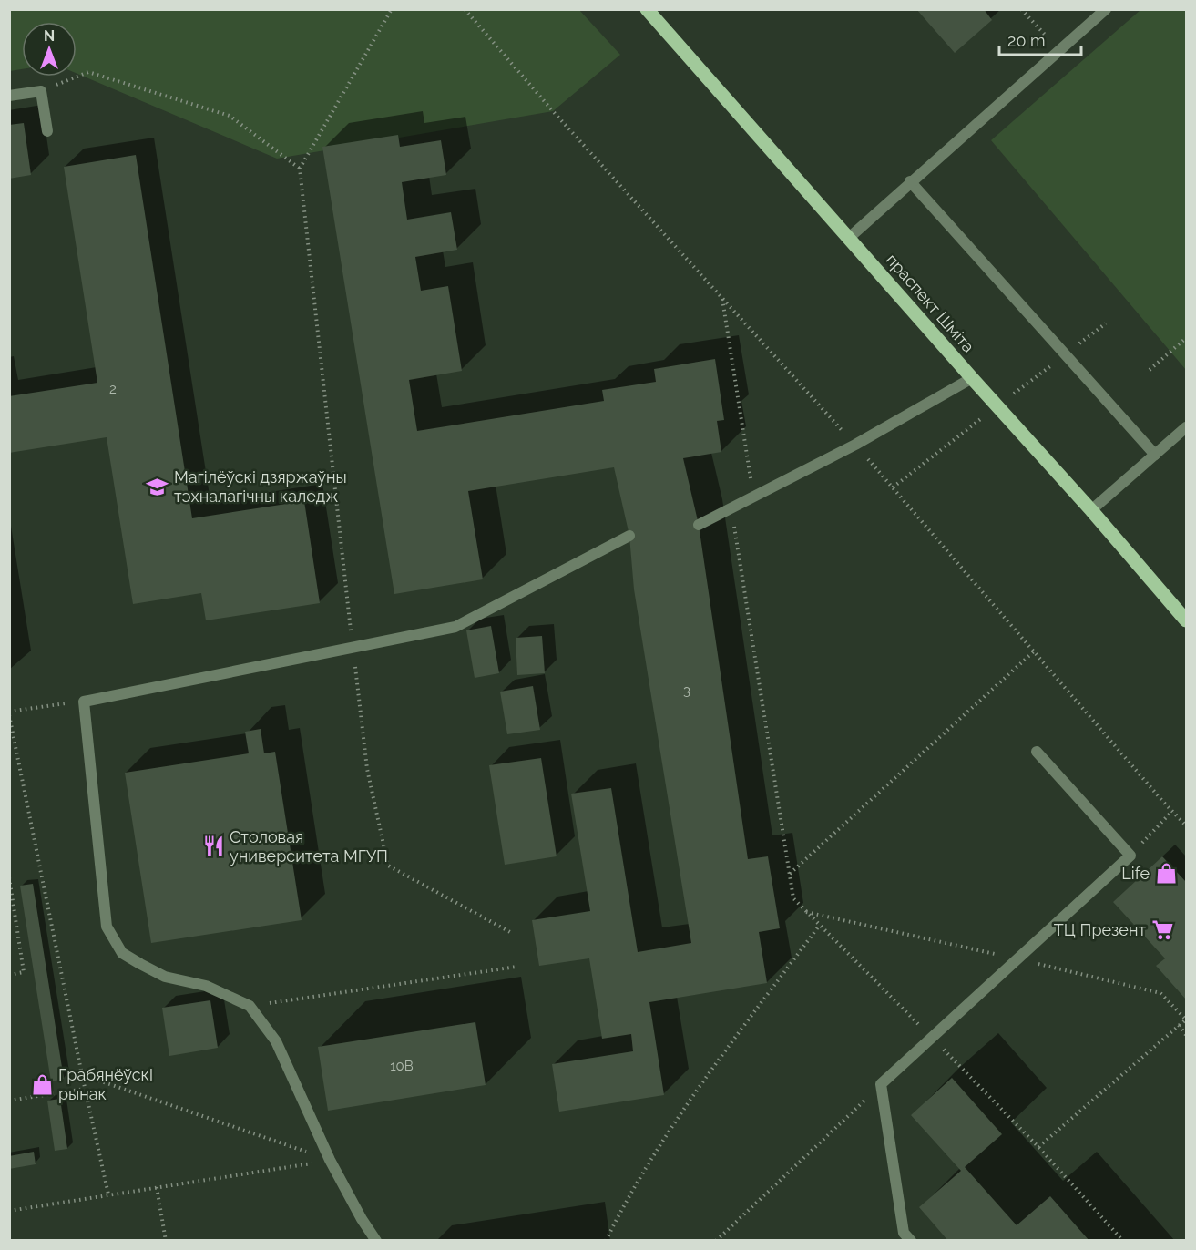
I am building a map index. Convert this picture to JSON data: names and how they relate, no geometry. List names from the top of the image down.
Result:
{
  "streets": {
    "main road": ["праспект Шміта"]
  },
  "places": {
    "school or university": ["Магілёўскі дзяржаўны тэхналагічны каледж"],
    "restaurant": ["Столовая университета МГУП"],
    "shop": ["Life", "Грабянёўскі рынак"],
    "supermarket": ["ТЦ Презент"]
  },
  "house_numbers": ["2", "3", "10В"],
  "scale_bar": "20 m",
  "north": "top"
}
